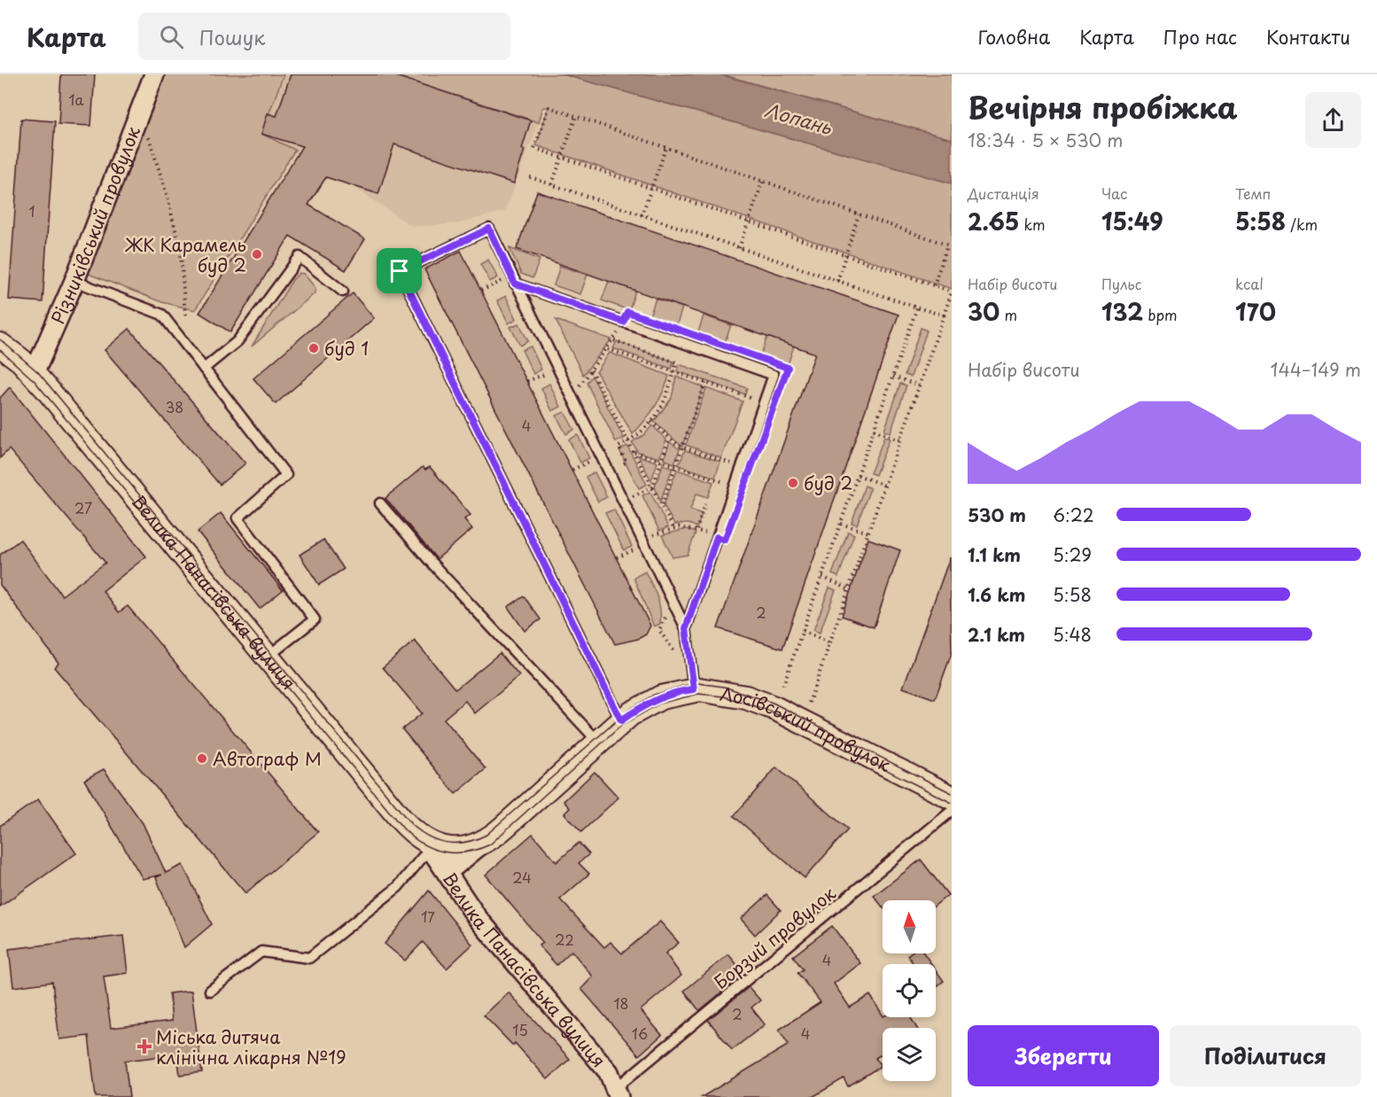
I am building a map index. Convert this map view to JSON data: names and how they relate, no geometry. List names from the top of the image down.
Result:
{
  "streets": {
    "street": ["Різниківський провулок", "Велика Панасівська вулиця", "Лосівський провулок"],
    "lane": ["Борзий провулок"]
  },
  "crossings": [
    ["Різниківський провулок", "Велика Панасівська вулиця"],
    ["Велика Панасівська вулиця", "Лосівський провулок"],
    ["Велика Панасівська вулиця", "Борзий провулок"]
  ],
  "water": ["Лопань"],
  "places": {
    "other": [
      "ЖК Карамель буд 2",
      "буд 1",
      "буд 2",
      "Автограф М"
    ],
    "health": ["Міська дитяча клінічна лікарня №19"]
  },
  "house_numbers": [
    "1а",
    "1",
    "38",
    "4",
    "27",
    "2",
    "24",
    "17",
    "22",
    "4",
    "18",
    "2",
    "15",
    "16",
    "4"
  ],
  "north": "top",
  "page": {
    "header": "Карта",
    "search": "Пошук",
    "nav": [
      "Головна",
      "Карта",
      "Про нас",
      "Контакти"
    ],
    "heading": ["Вечірня пробіжка", "18:34 · 5 × 530 m"],
    "stats": [
      ["Дистанція", "2.65 km"],
      ["Час", "15:49"],
      ["Темп", "5:58 /km"],
      ["Набір висоти", "30 m"],
      ["Пульс", "132 bpm"],
      ["kcal", "170"]
    ],
    "chart": ["Набір висоти", "144–149 m"],
    "list": [
      {
        "name": "530 m",
        "note": "6:22"
      },
      {
        "name": "1.1 km",
        "note": "5:29"
      },
      {
        "name": "1.6 km",
        "note": "5:58"
      },
      {
        "name": "2.1 km",
        "note": "5:48"
      }
    ],
    "buttons": ["Зберегти", "Поділитися"]
  }
}
